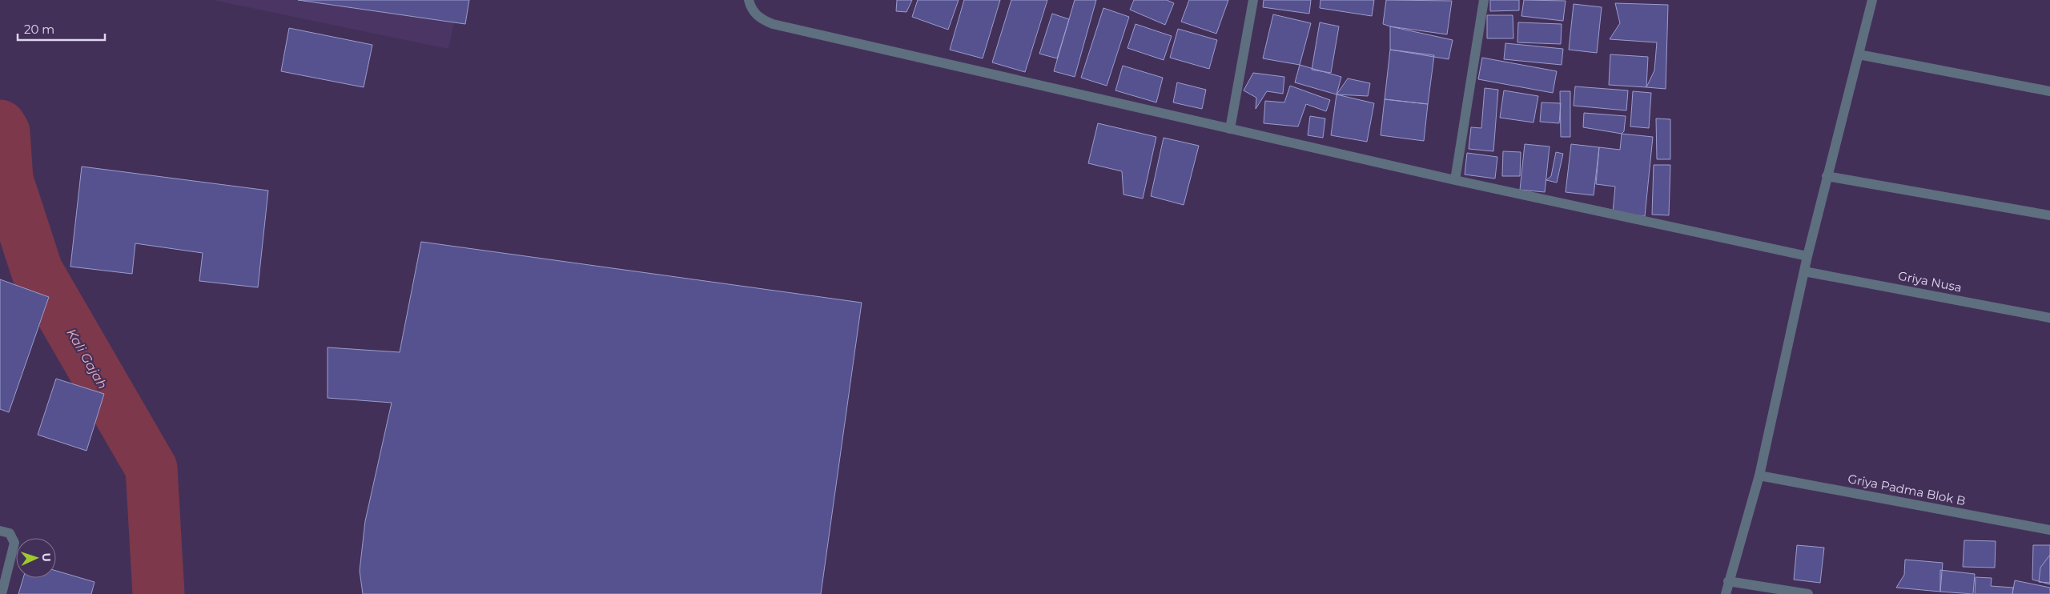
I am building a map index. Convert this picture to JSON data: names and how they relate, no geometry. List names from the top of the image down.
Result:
{
  "streets": {
    "street": ["Griya Nusa", "Griya Padma Blok B"]
  },
  "water": ["Kali Gajah"],
  "scale_bar": "20 m",
  "north": "right"
}
